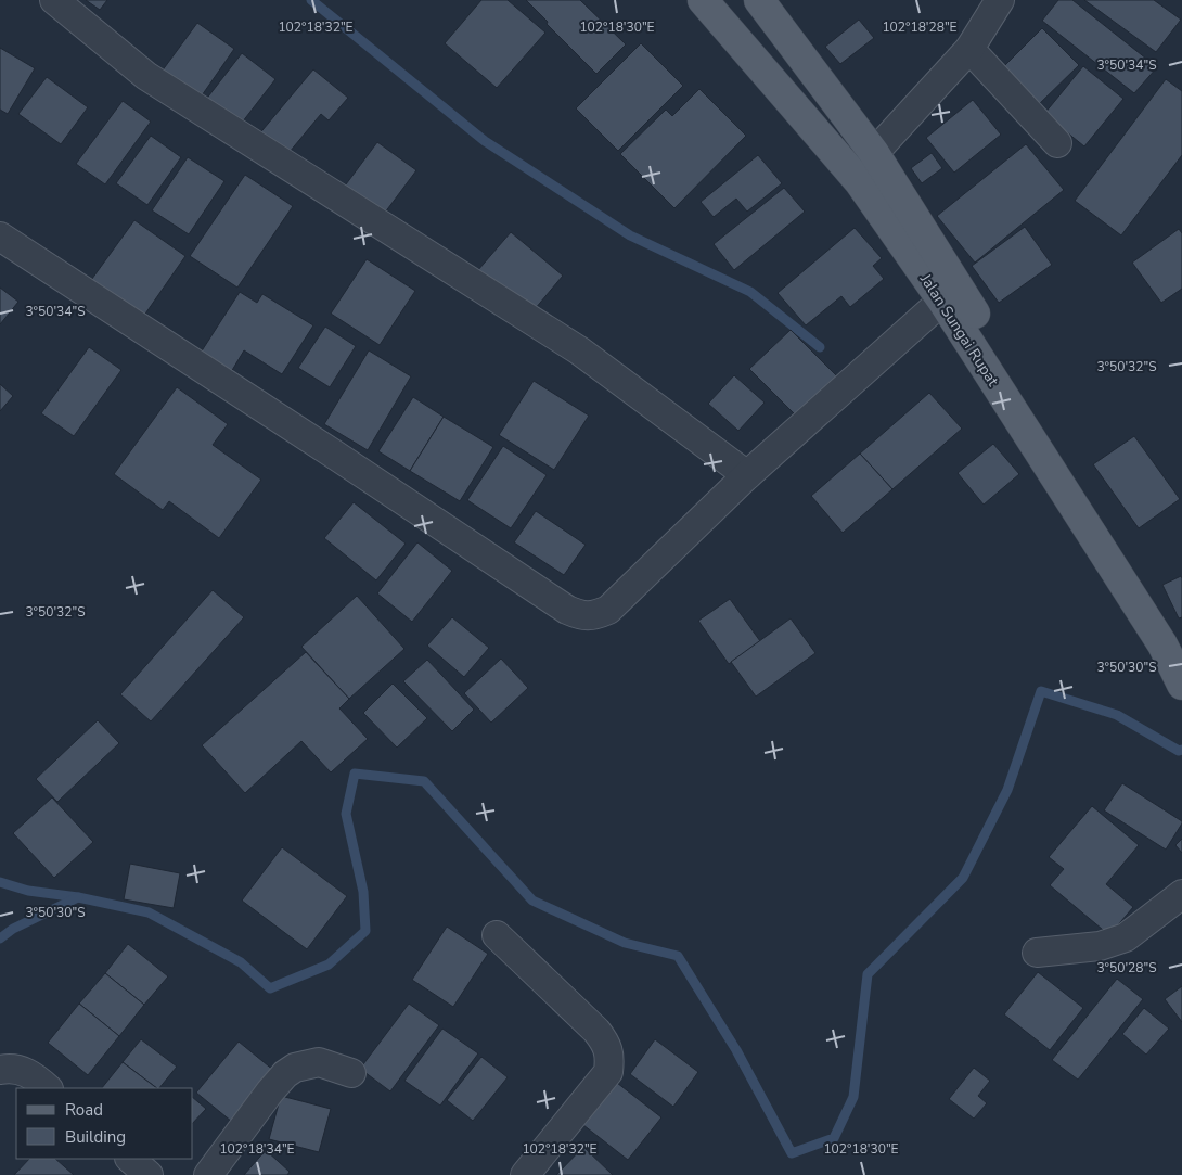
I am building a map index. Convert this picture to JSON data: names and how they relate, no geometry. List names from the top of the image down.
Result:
{
  "streets": {
    "main road": ["Jalan Sungai Rupat"]
  },
  "legend": ["Road", "Building"],
  "coordinates": [
    "102°18'32\"E",
    "102°18'30\"E",
    "102°18'28\"E",
    "3°50'34\"S",
    "3°50'32\"S",
    "3°50'30\"S",
    "3°50'28\"S",
    "102°18'34\"E"
  ]
}
